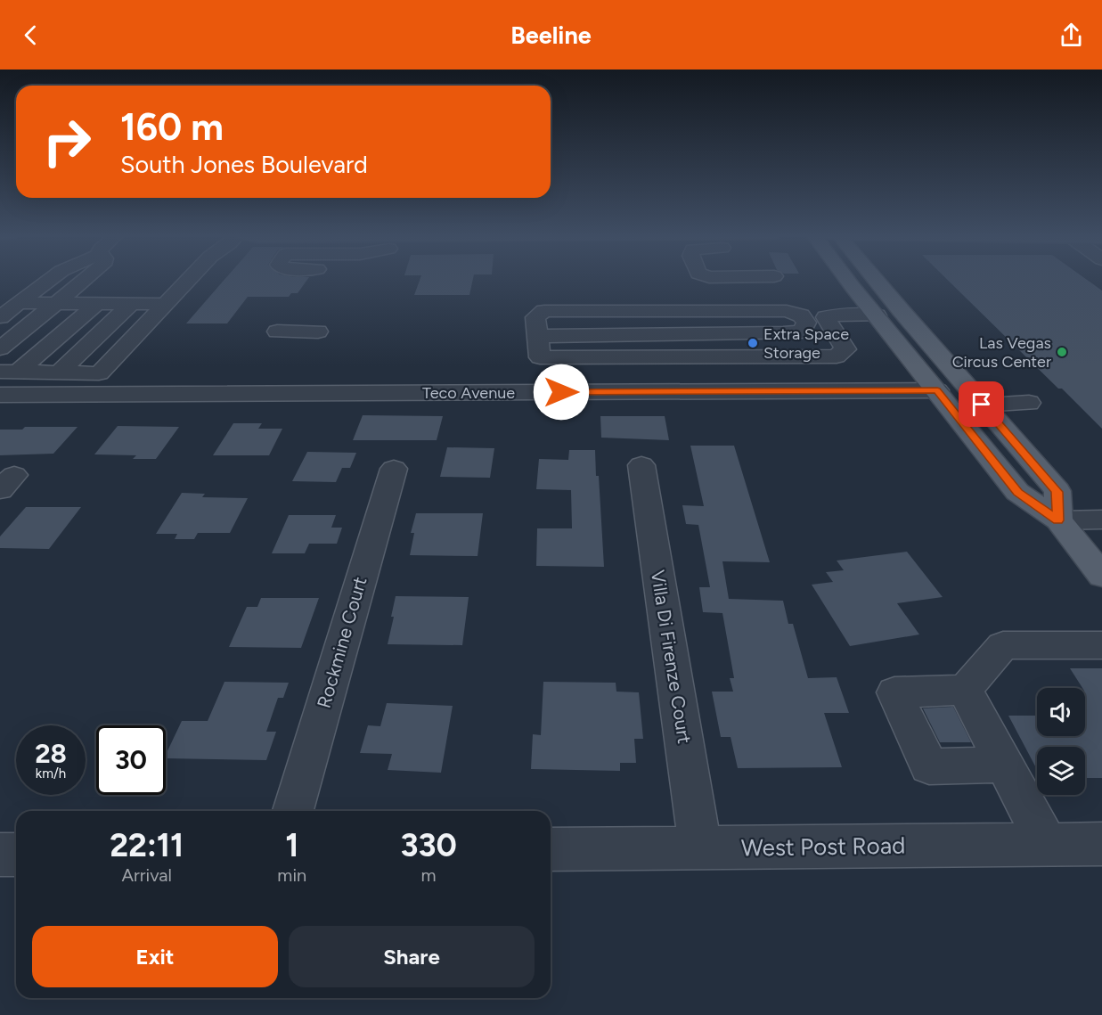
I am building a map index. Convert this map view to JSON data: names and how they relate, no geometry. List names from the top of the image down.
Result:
{
  "streets": {
    "street": [
      "Teco Avenue",
      "Rockmine Court",
      "Villa Di Firenze Court",
      "West Post Road"
    ]
  },
  "crossings": [
    ["Villa Di Firenze Court", "West Post Road"]
  ],
  "places": ["Extra Space Storage", "Las Vegas Circus Center"],
  "page": {
    "header": "Beeline",
    "turn": ["160 m", "South Jones Boulevard"],
    "speed": "28 km/h",
    "limit": "30",
    "eta": [
      "22:11",
      "Arrival",
      "1",
      "min",
      "330",
      "m"
    ],
    "buttons": ["Exit", "Share"]
  }
}
